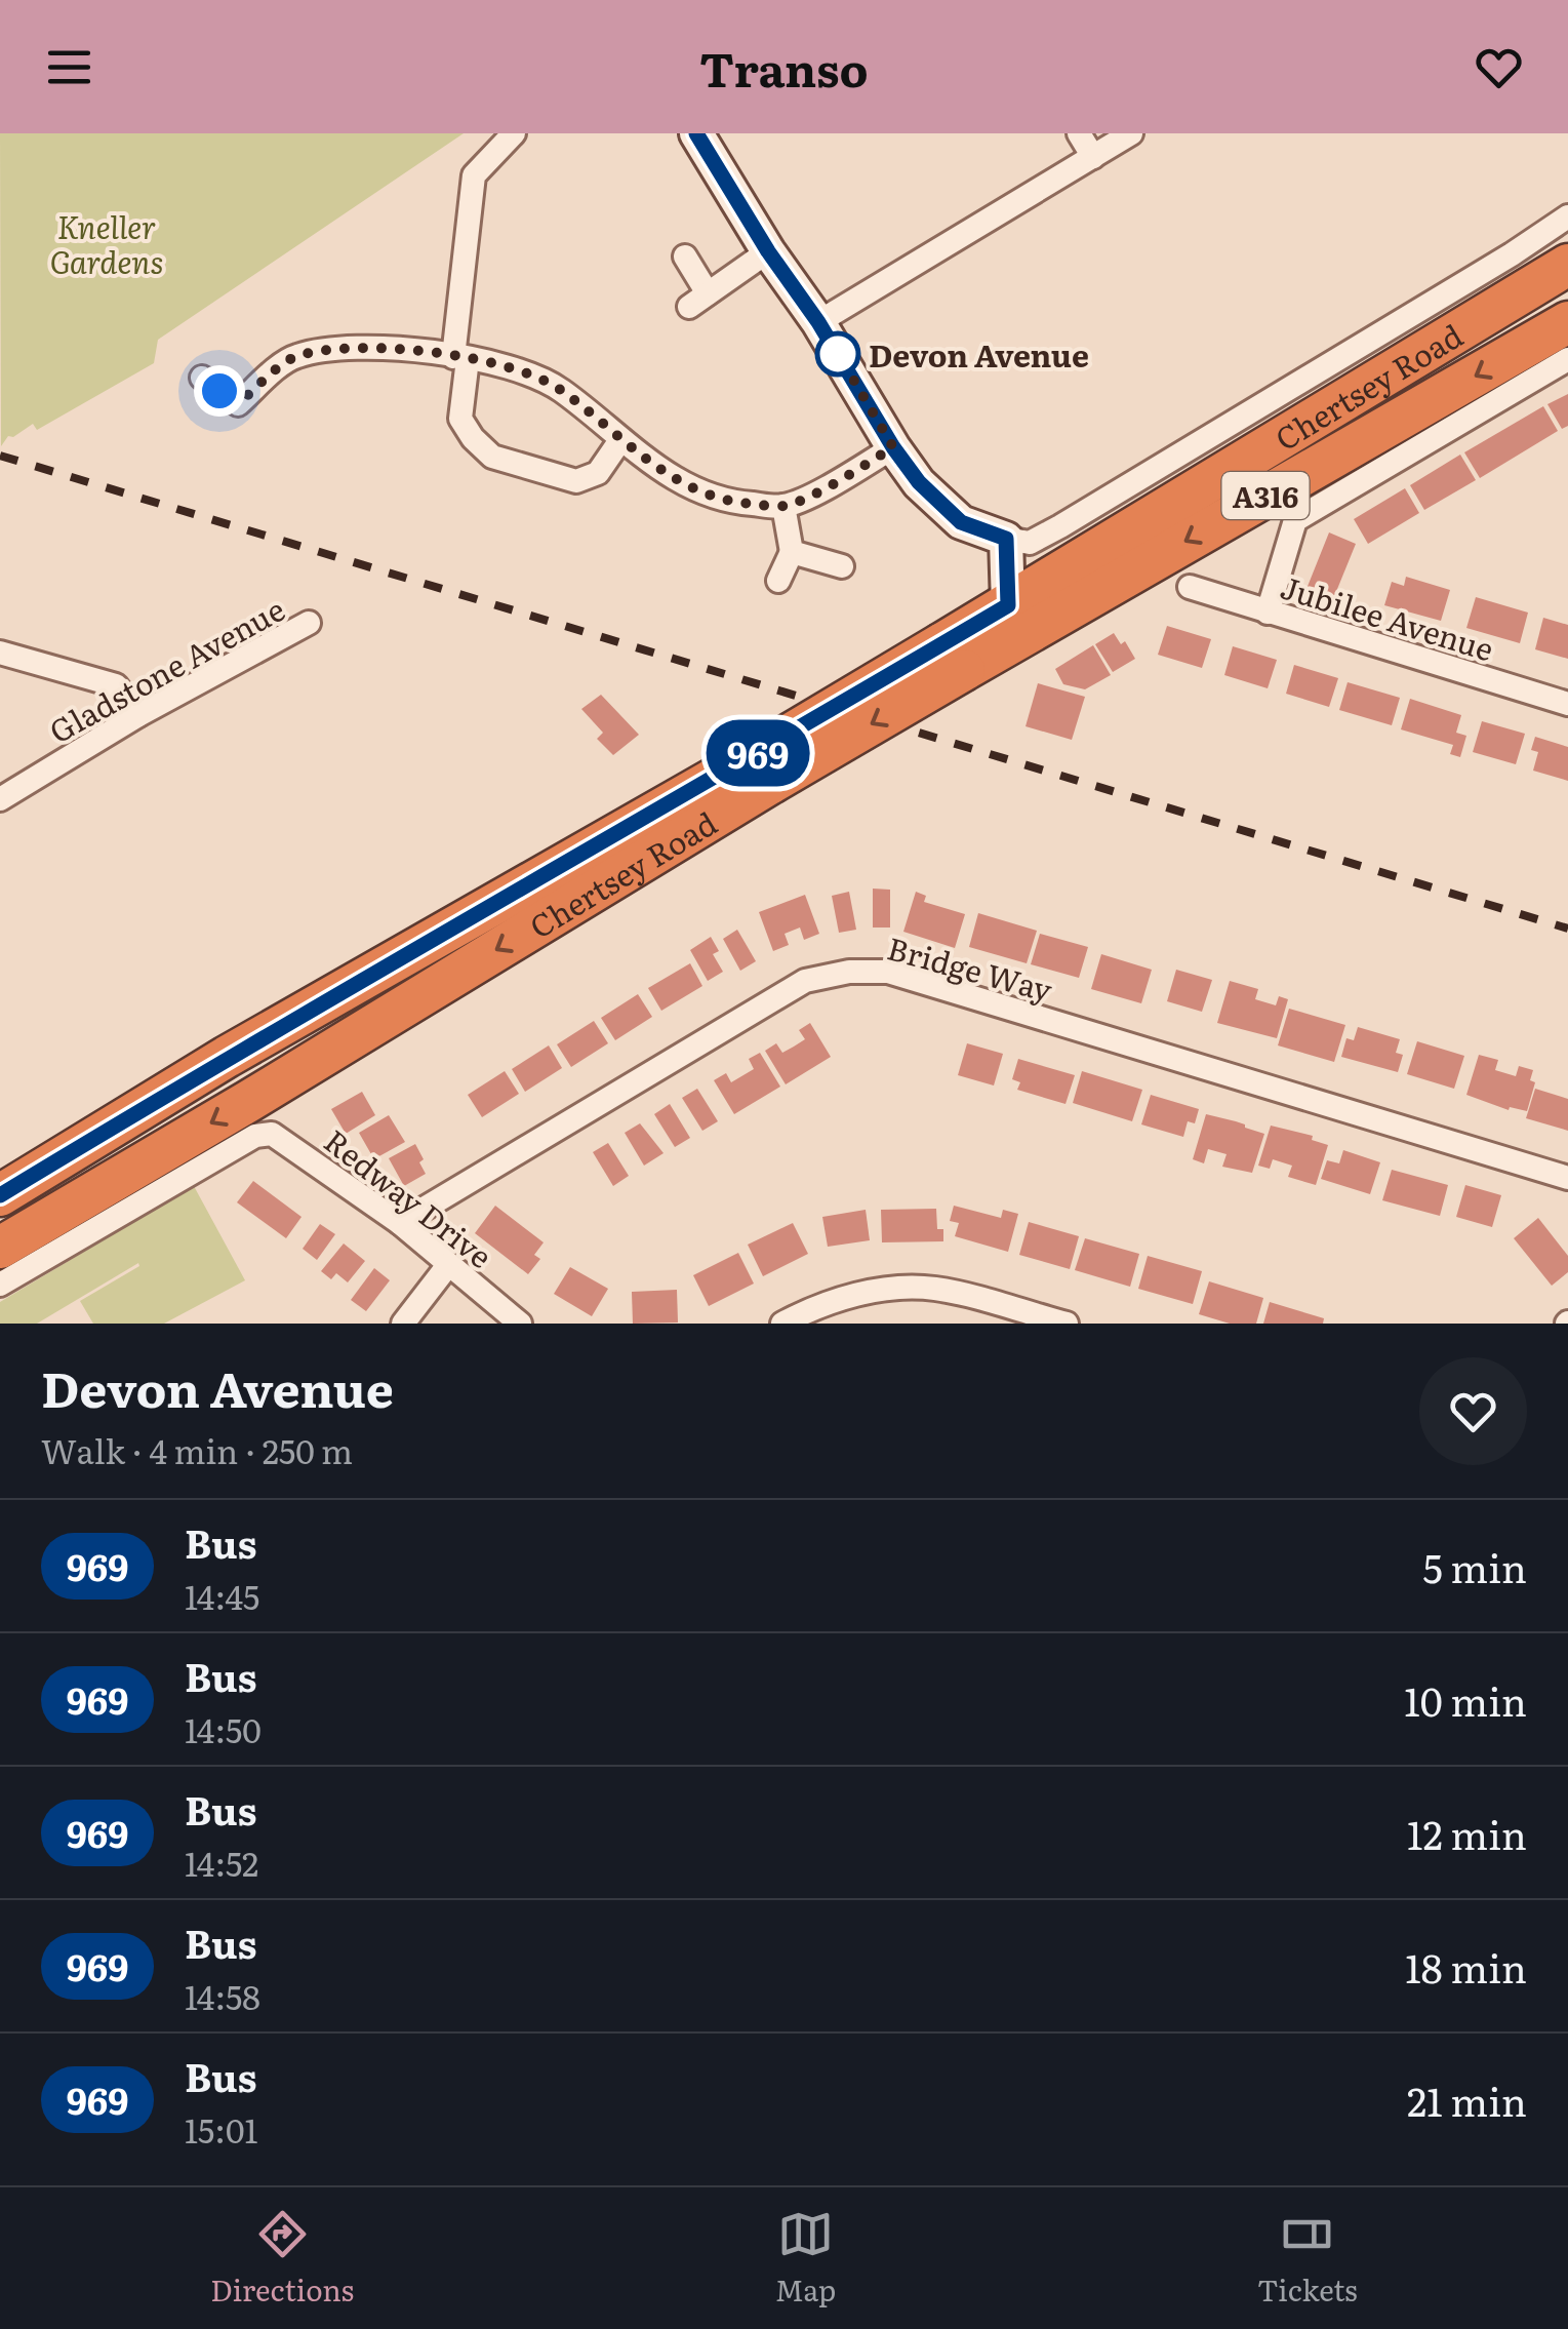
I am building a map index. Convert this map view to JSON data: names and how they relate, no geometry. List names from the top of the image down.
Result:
{
  "streets": {
    "highway": ["Chertsey Road", "A316"],
    "street": [
      "Jubilee Avenue",
      "Gladstone Avenue",
      "Bridge Way",
      "Redway Drive"
    ]
  },
  "crossings": [
    ["Bridge Way", "Redway Drive"]
  ],
  "parks": ["Kneller Gardens"],
  "places": ["Devon Avenue"],
  "lines": ["bus line 969"],
  "page": {
    "header": "Transo",
    "on_map": "969",
    "heading": ["Devon Avenue", "Walk · 4 min · 250 m"],
    "list": [
      {
        "mark": "969",
        "name": "Bus",
        "note": "14:45",
        "value": "5 min"
      },
      {
        "mark": "969",
        "name": "Bus",
        "note": "14:50",
        "value": "10 min"
      },
      {
        "mark": "969",
        "name": "Bus",
        "note": "14:52",
        "value": "12 min"
      },
      {
        "mark": "969",
        "name": "Bus",
        "note": "14:58",
        "value": "18 min"
      },
      {
        "mark": "969",
        "name": "Bus",
        "note": "15:01",
        "value": "21 min"
      }
    ],
    "tabs": ["Directions", "Map", "Tickets"]
  }
}
